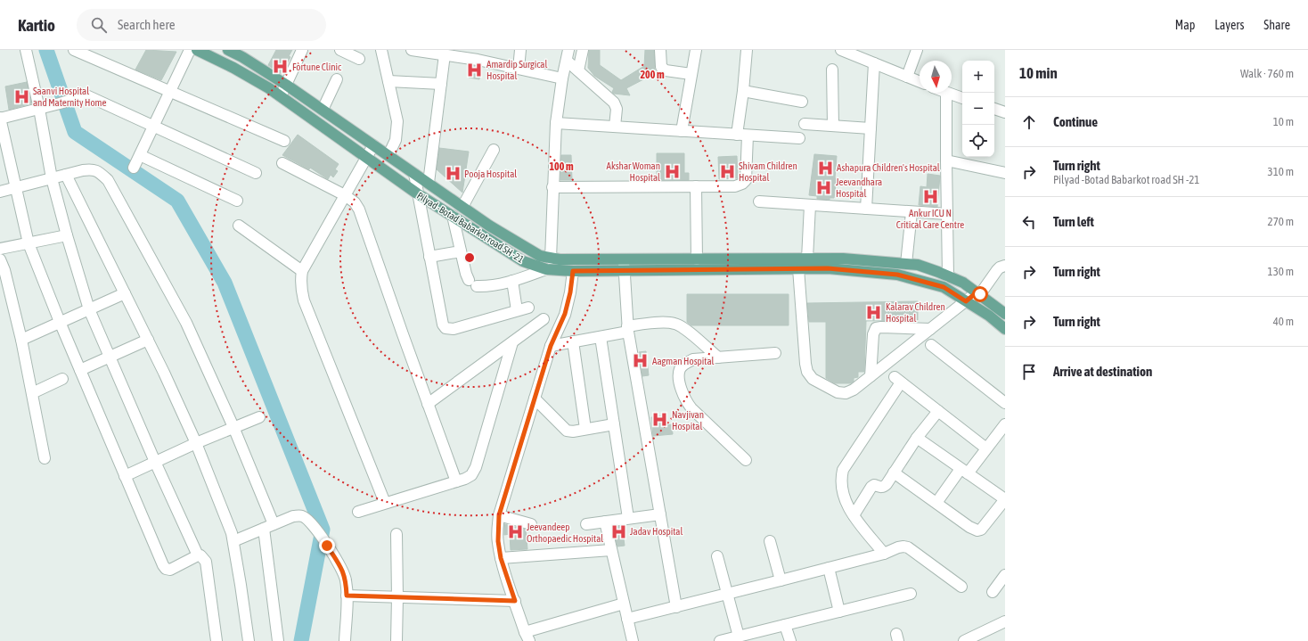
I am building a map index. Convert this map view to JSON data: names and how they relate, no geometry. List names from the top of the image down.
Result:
{
  "streets": {
    "main road": ["Pilyad -Botad Babarkot road SH -21"]
  },
  "places": {
    "hospital": [
      "Fortune Clinic",
      "Amardip Surgical Hospital",
      "Saanvi Hospital and Maternity Home",
      "Ashapura Children's Hospital",
      "Akshar Woman Hospital",
      "Shivam Children Hospital",
      "Pooja Hospital",
      "Jeevandhara Hospital",
      "Ankur ICU N Critical Care Centre",
      "Kalarav Children Hospital",
      "Aagman Hospital",
      "Navjivan Hospital",
      "Jadav Hospital",
      "Jeevandeep Orthopaedic Hospital"
    ]
  },
  "north": "bottom",
  "page": {
    "header": "Kartio",
    "search": "Search here",
    "nav": ["Map", "Layers", "Share"],
    "heading": ["10 min", "Walk · 760 m"],
    "map_buttons": ["+", "−"],
    "list": [
      ["Continue", "10 m"],
      ["Turn right", "Pilyad -Botad Babarkot road SH -21", "310 m"],
      ["Turn left", "270 m"],
      ["Turn right", "130 m"],
      ["Turn right", "40 m"],
      "Arrive at destination"
    ]
  },
  "rings": ["200 m", "100 m"]
}
